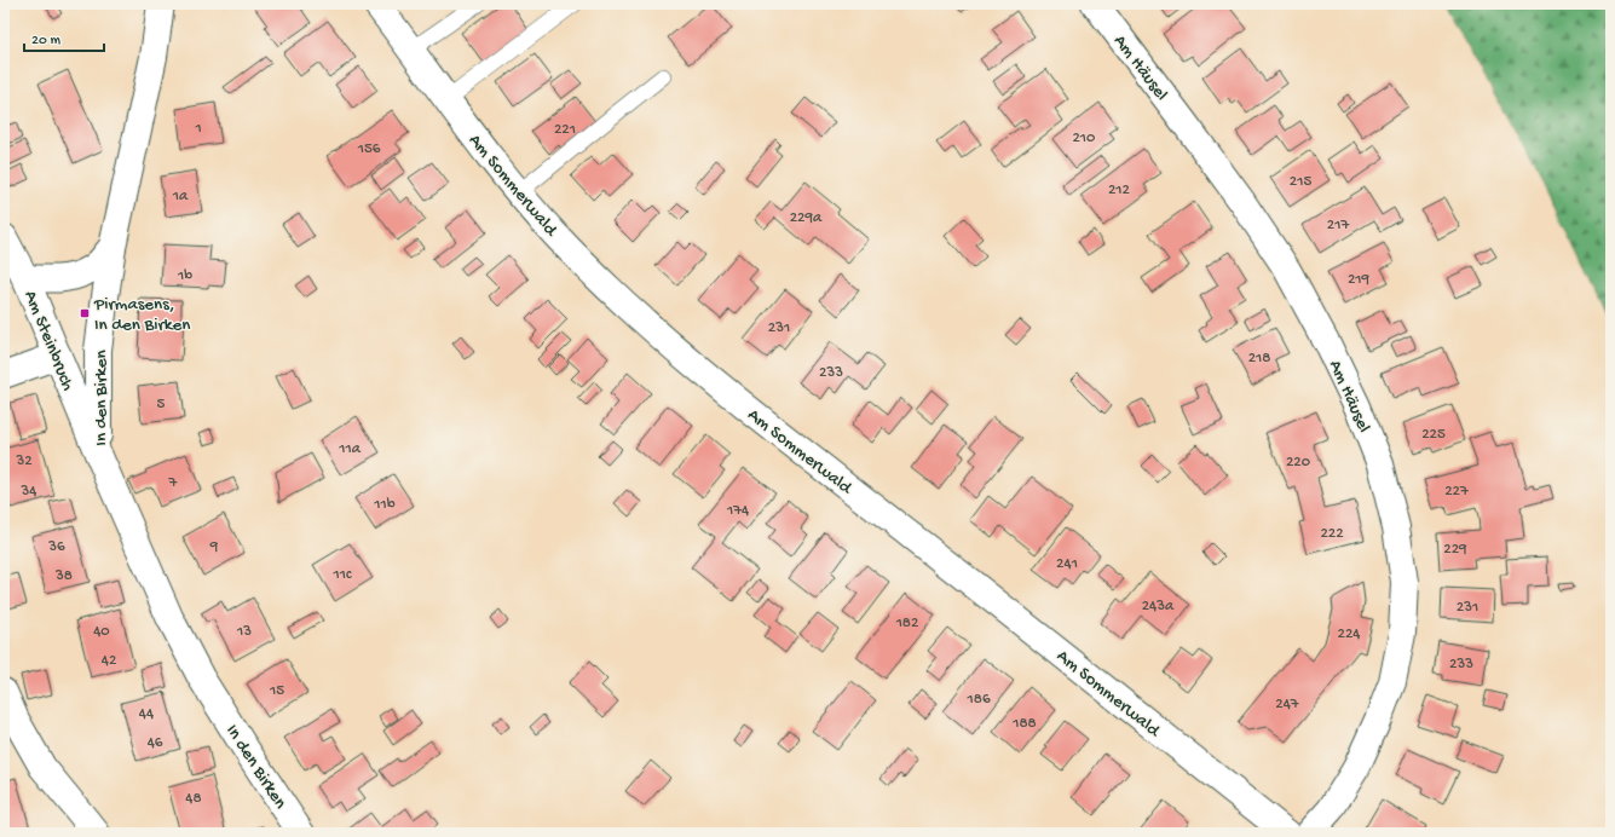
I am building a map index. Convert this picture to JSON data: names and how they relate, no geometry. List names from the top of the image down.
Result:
{
  "streets": {
    "street": [
      "Am Häusel",
      "Am Sommerwald",
      "Am Steinbruch",
      "In den Birken"
    ]
  },
  "crossings": [
    ["Am Steinbruch", "In den Birken"]
  ],
  "places": {
    "transit": ["Pirmasens, In den Birken"]
  },
  "house_numbers": [
    "1",
    "221",
    "210",
    "156",
    "215",
    "212",
    "1a",
    "229a",
    "217",
    "1b",
    "219",
    "231",
    "218",
    "233",
    "5",
    "225",
    "11a",
    "32",
    "220",
    "7",
    "34",
    "227",
    "11b",
    "174",
    "222",
    "36",
    "9",
    "229",
    "241",
    "11c",
    "38",
    "243a",
    "231",
    "182",
    "40",
    "13",
    "224",
    "42",
    "233",
    "15",
    "186",
    "247",
    "44",
    "188",
    "46",
    "48"
  ],
  "scale_bar": "20 m"
}
